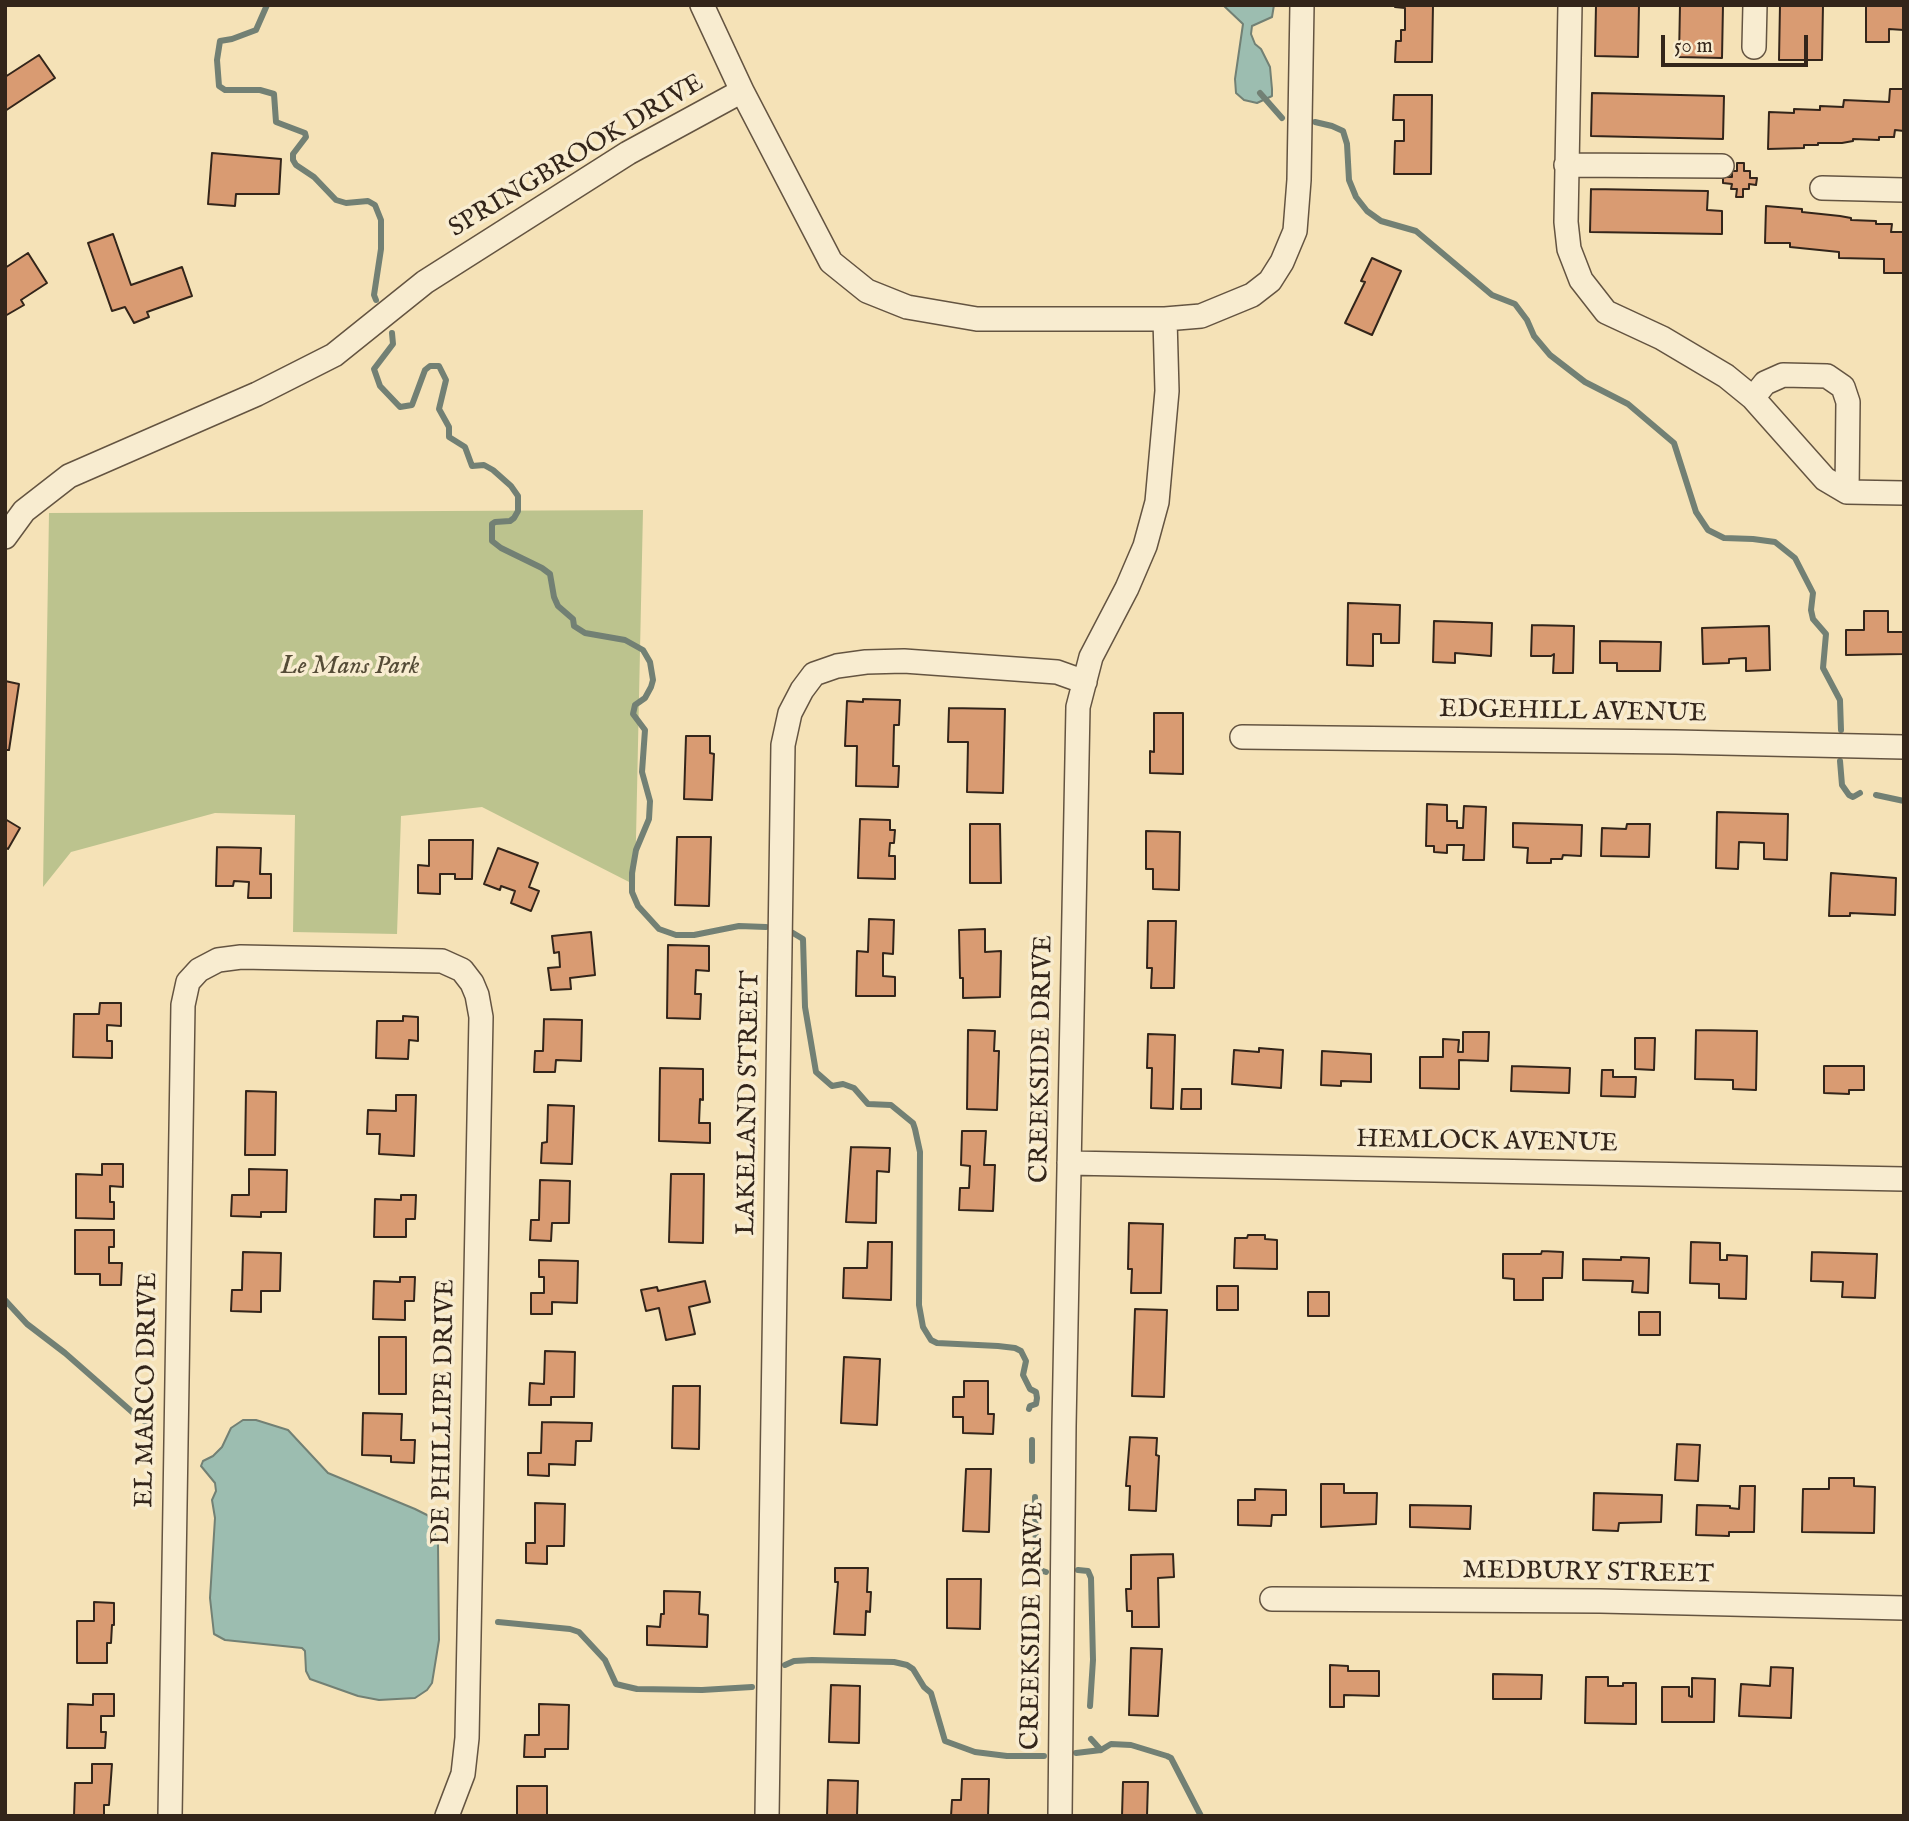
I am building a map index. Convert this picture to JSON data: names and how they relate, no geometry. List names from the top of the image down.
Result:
{
  "streets": {
    "street": [
      "SPRINGBROOK DRIVE",
      "EDGEHILL AVENUE",
      "CREEKSIDE DRIVE",
      "LAKELAND STREET",
      "HEMLOCK AVENUE",
      "EL MARCO DRIVE",
      "DE PHILLIPE DRIVE",
      "MEDBURY STREET"
    ]
  },
  "crossings": [
    ["SPRINGBROOK DRIVE", "CREEKSIDE DRIVE"],
    ["CREEKSIDE DRIVE", "LAKELAND STREET"],
    ["CREEKSIDE DRIVE", "HEMLOCK AVENUE"],
    ["EL MARCO DRIVE", "DE PHILLIPE DRIVE"]
  ],
  "parks": ["Le Mans Park"],
  "scale_bar": "50 m"
}
